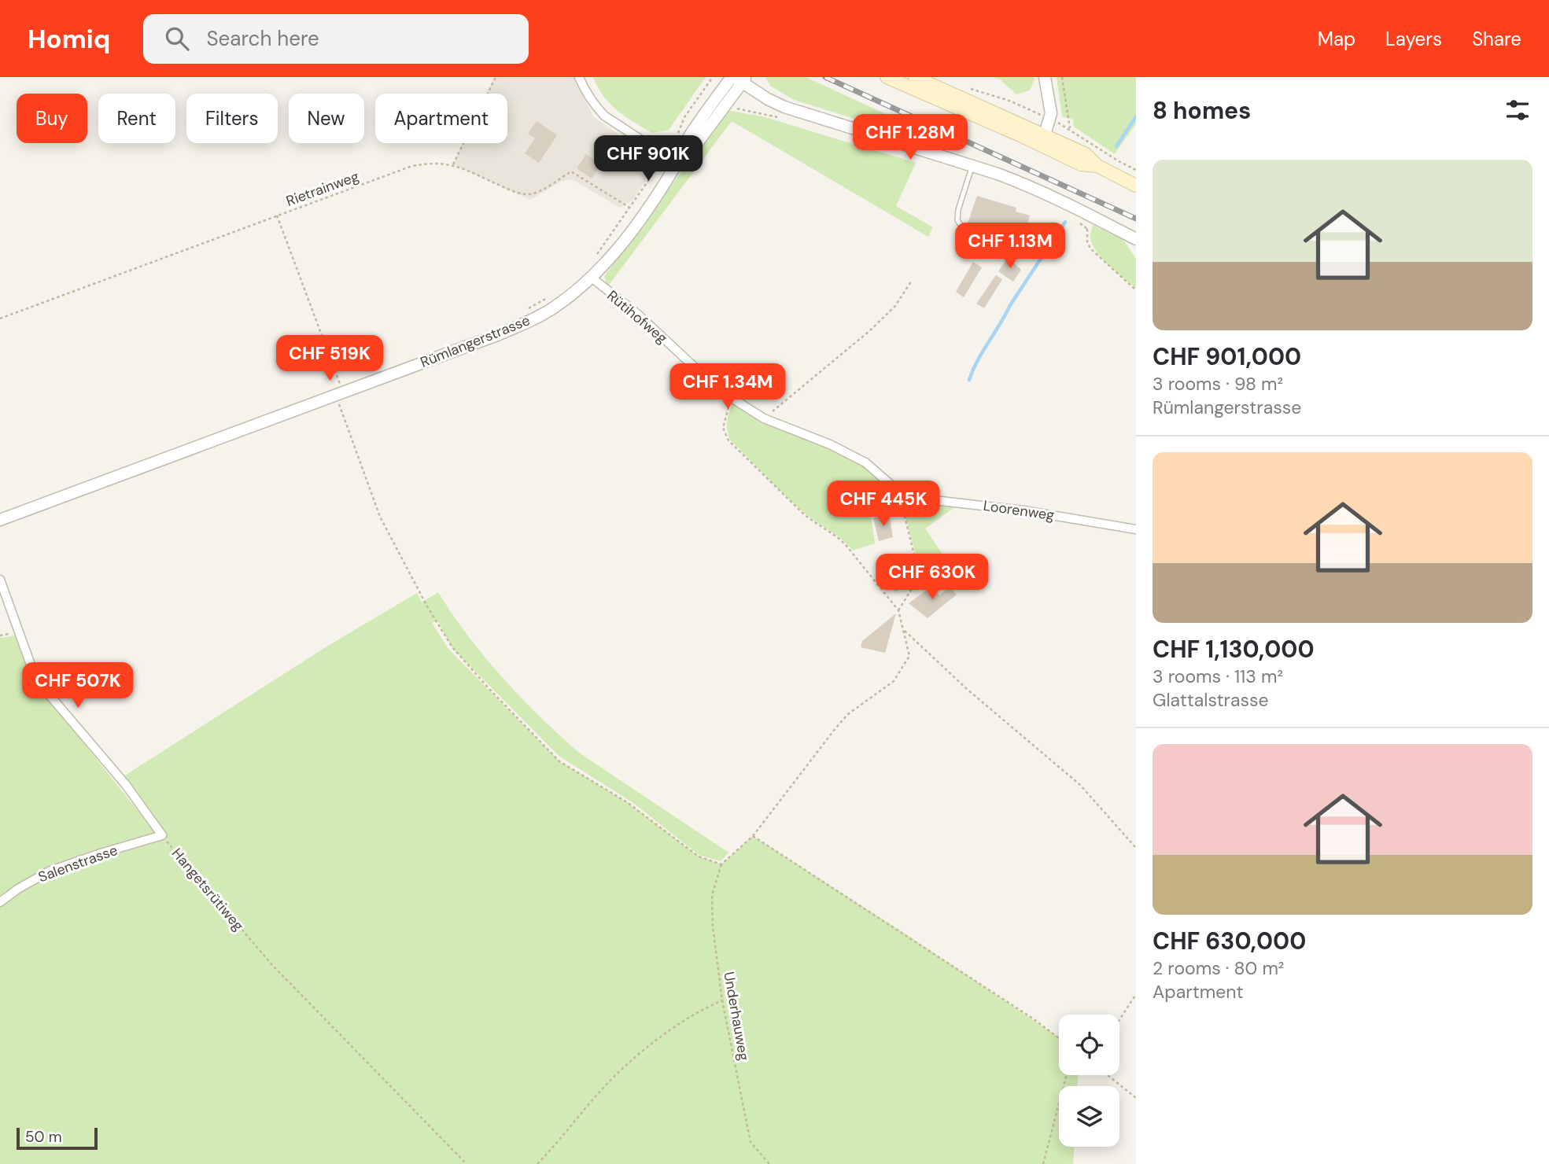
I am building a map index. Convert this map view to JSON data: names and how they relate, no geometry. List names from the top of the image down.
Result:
{
  "streets": {
    "street": [
      "Rütihofweg",
      "Rümlangerstrasse",
      "Loorenweg",
      "Salenstrasse",
      "Hangetsrütiweg"
    ],
    "path": ["Rietrainweg", "Underhauweg"]
  },
  "crossings": [
    ["Rietrainweg", "Rümlangerstrasse"],
    ["Rütihofweg", "Rümlangerstrasse"],
    ["Rütihofweg", "Loorenweg"],
    ["Salenstrasse", "Hangetsrütiweg"]
  ],
  "scale_bar": "50 m",
  "page": {
    "header": "Homiq",
    "search": "Search here",
    "nav": ["Map", "Layers", "Share"],
    "heading": "8 homes",
    "chip": [
      "Buy",
      "Rent",
      "Filters",
      "New",
      "Apartment"
    ],
    "price": [
      "CHF 1.28M",
      "CHF 901K",
      "CHF 1.13M",
      "CHF 519K",
      "CHF 1.34M",
      "CHF 445K",
      "CHF 630K",
      "CHF 507K"
    ],
    "list": [
      {
        "name": "CHF 901,000",
        "note": "3 rooms · 98 m² · Rümlangerstrasse"
      },
      {
        "name": "CHF 1,130,000",
        "note": "3 rooms · 113 m² · Glattalstrasse"
      },
      {
        "name": "CHF 630,000",
        "note": "2 rooms · 80 m² · Apartment"
      }
    ],
    "scale": "50 m"
  }
}
